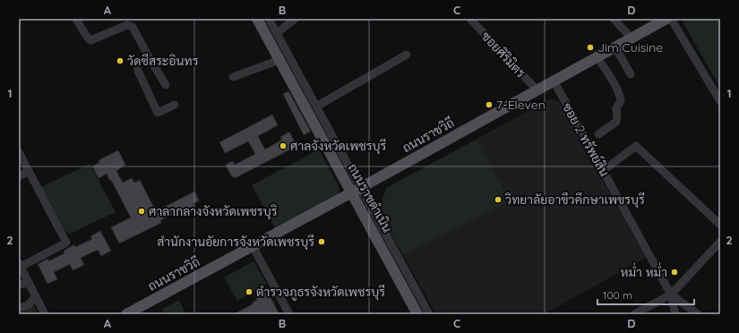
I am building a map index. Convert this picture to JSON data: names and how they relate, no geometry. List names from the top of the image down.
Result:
{
  "streets": {
    "main road": ["ถนนราชวิถี", "ถนนราชดำเนิน"],
    "street": ["ซอยศิริมิตร", "ซอย 2 ทรัพย์สิน"]
  },
  "crossings": [
    ["ซอยศิริมิตร", "ถนนราชวิถี"],
    ["ถนนราชวิถี", "ซอย 2 ทรัพย์สิน"],
    ["ถนนราชวิถี", "ถนนราชดำเนิน"]
  ],
  "places": [
    "Jim Cuisine",
    "วัดชีสระอินทร",
    "7-Eleven",
    "ศาลจังหวัดเพชรบุรี",
    "วิทยาลัยอาขีวคึกษาเพขรบุรี",
    "ศาลากลางจังหวัดเพชรบุริ",
    "สำนักงานอัยการจังหวัดเพชรบุรี",
    "หม่ำ หม่ำ",
    "ตำรวจภูธรจังหวัดเพชรบุรี"
  ],
  "scale_bar": "100 m",
  "grid": {
    "columns": [
      "A",
      "B",
      "C",
      "D"
    ],
    "rows": ["1", "2"]
  }
}
